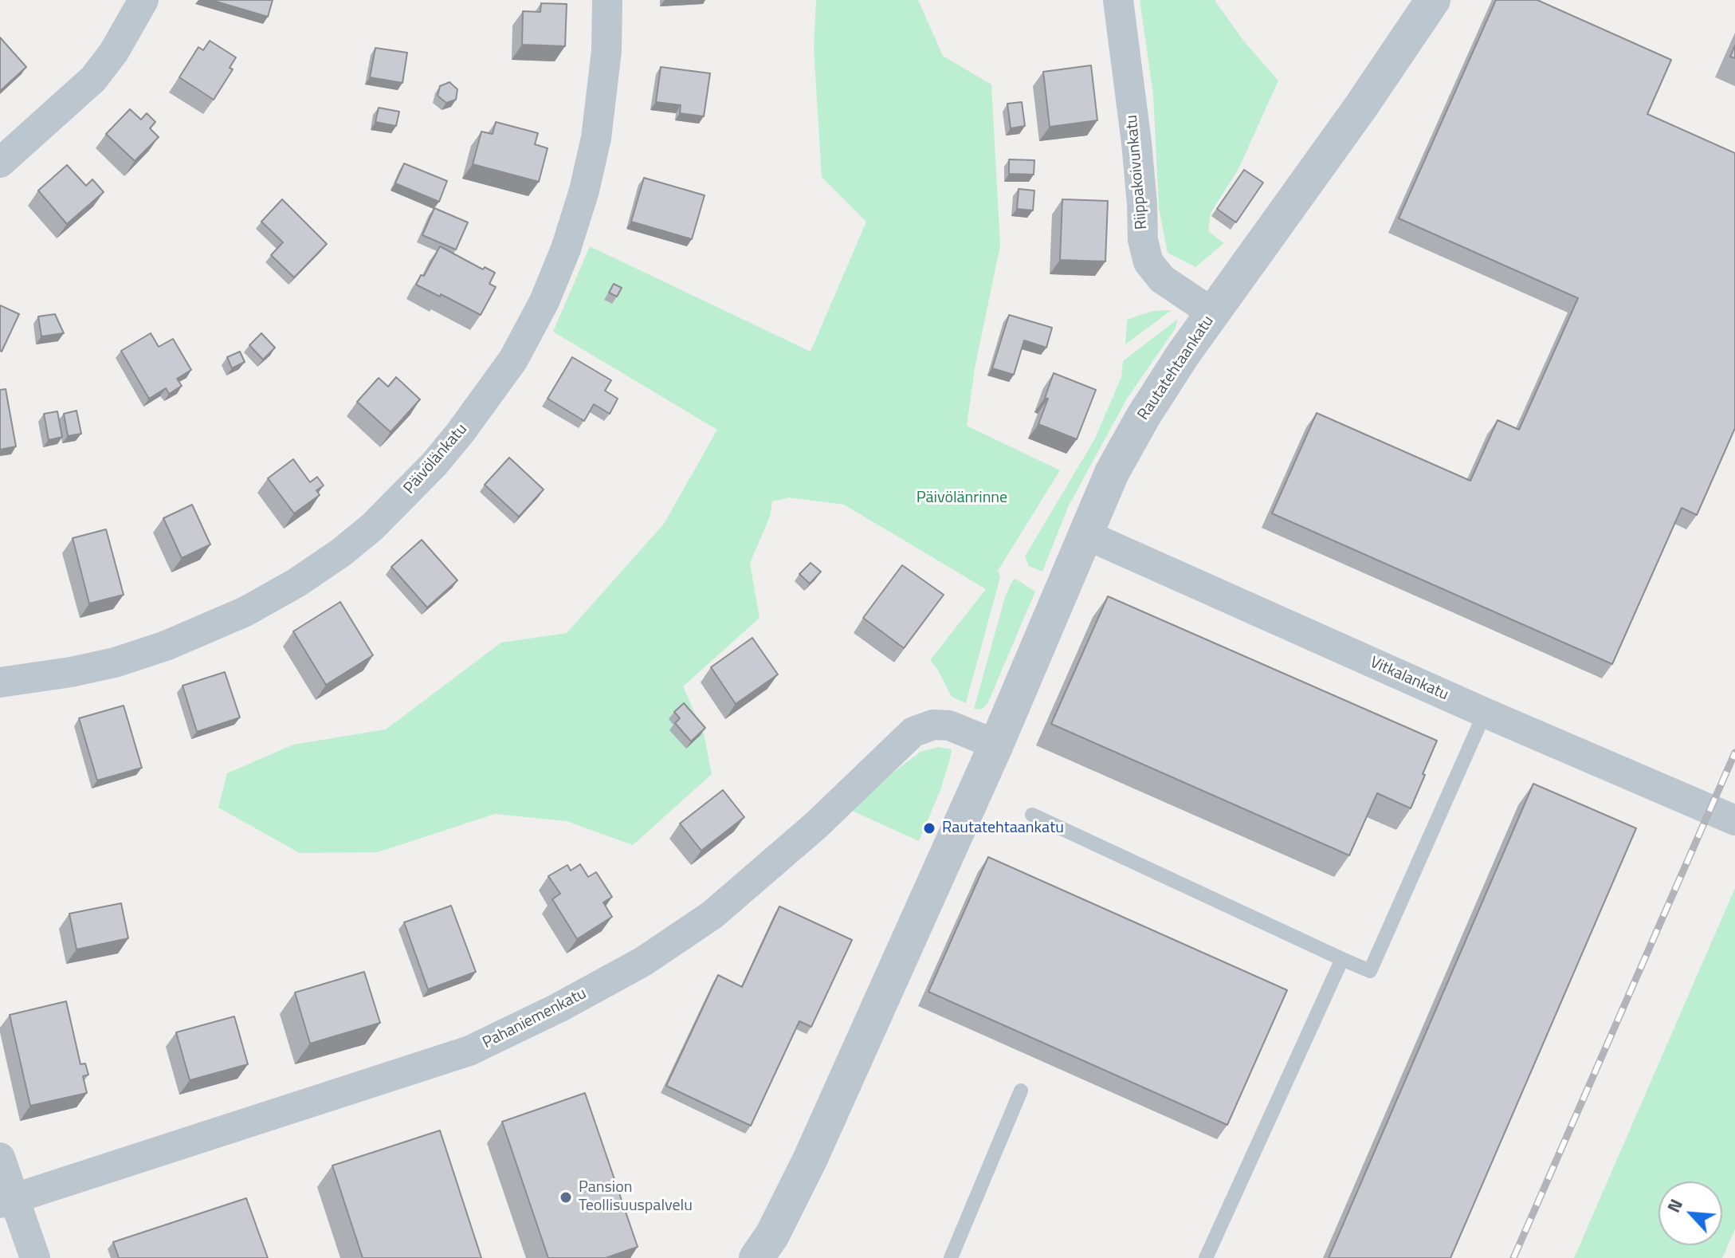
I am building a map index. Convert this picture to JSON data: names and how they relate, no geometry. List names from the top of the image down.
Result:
{
  "streets": {
    "street": [
      "Riippakoivunkatu",
      "Rautatehtaankatu",
      "Päivölänkatu",
      "Vitkalankatu",
      "Pahaniemenkatu"
    ]
  },
  "crossings": [
    ["Riippakoivunkatu", "Rautatehtaankatu"],
    ["Rautatehtaankatu", "Vitkalankatu"],
    ["Rautatehtaankatu", "Pahaniemenkatu"]
  ],
  "parks": ["Päivölänrinne"],
  "places": ["Rautatehtaankatu", "Pansion Teollisuuspalvelu"],
  "north": "top left"
}
